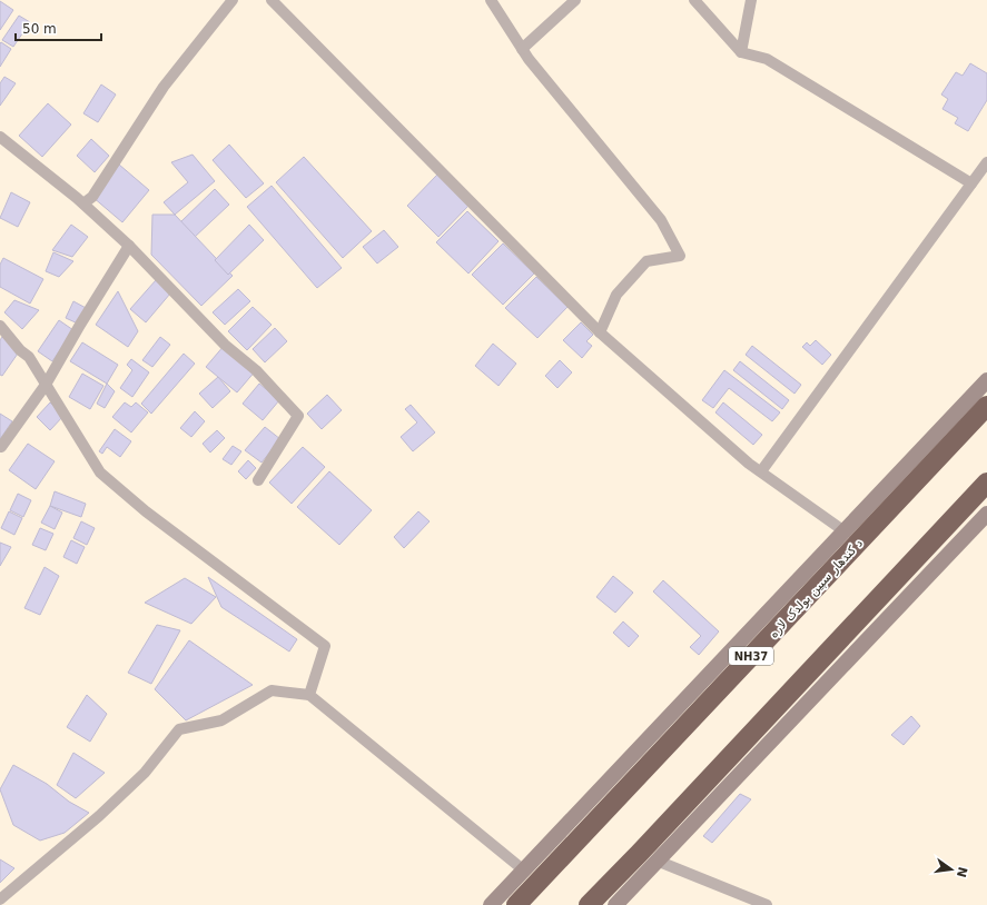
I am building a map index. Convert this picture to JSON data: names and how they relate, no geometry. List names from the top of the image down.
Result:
{
  "streets": {
    "highway": ["د کندهار سپین بولدک لاره", "NH37"]
  },
  "scale_bar": "50 m",
  "north": "right"
}
